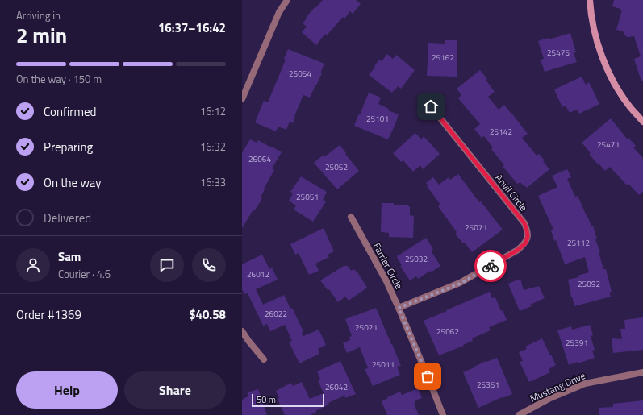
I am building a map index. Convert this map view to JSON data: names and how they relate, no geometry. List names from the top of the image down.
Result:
{
  "streets": {
    "street": ["Anvil Circle", "Farrier Circle", "Mustang Drive"]
  },
  "crossings": [
    ["Anvil Circle", "Farrier Circle"]
  ],
  "house_numbers": [
    "25475",
    "25162",
    "26054",
    "25101",
    "25142",
    "25471",
    "26064",
    "25052",
    "25051",
    "25071",
    "25112",
    "25032",
    "26012",
    "25092",
    "26022",
    "25021",
    "25062",
    "25391",
    "25011",
    "25351",
    "26042"
  ],
  "scale_bar": "50 m",
  "page": {
    "heading": ["2 min", "Arriving in", "16:37–16:42"],
    "panel": [
      "Sam",
      "Courier · 4.6",
      "Order #1369",
      "$40.58"
    ],
    "bar": "On the way · 150 m",
    "list": [
      ["Confirmed", "16:12"],
      ["Preparing", "16:32"],
      ["On the way", "16:33"],
      "Delivered"
    ],
    "buttons": ["Help", "Share"],
    "scale": "50 m"
  }
}
